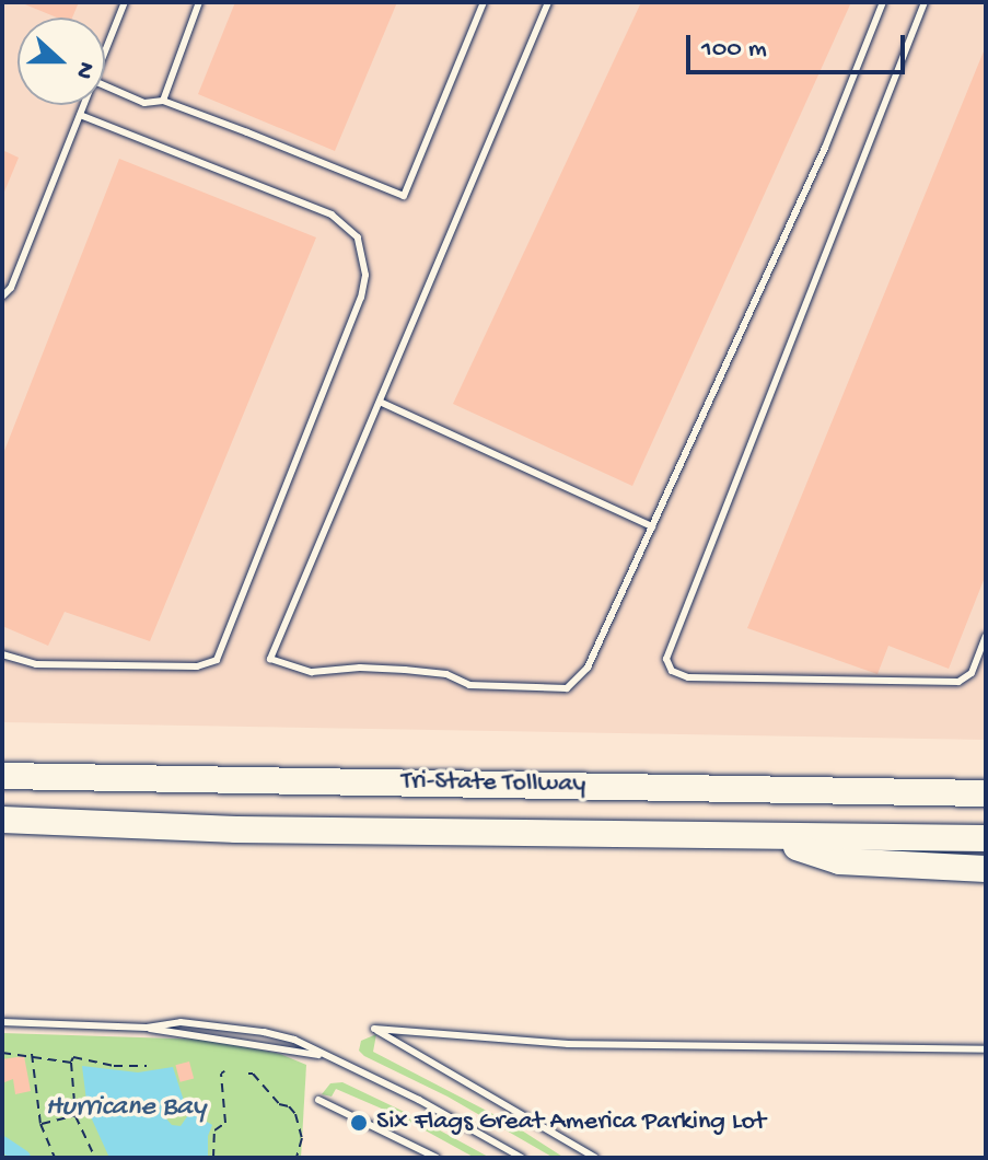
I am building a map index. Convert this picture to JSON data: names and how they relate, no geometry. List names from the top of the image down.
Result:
{
  "streets": {
    "highway": ["Tri-State Tollway"]
  },
  "water": ["Hurricane Bay"],
  "places": ["Six Flags Great America Parking Lot"],
  "scale_bar": "100 m",
  "north": "right"
}
